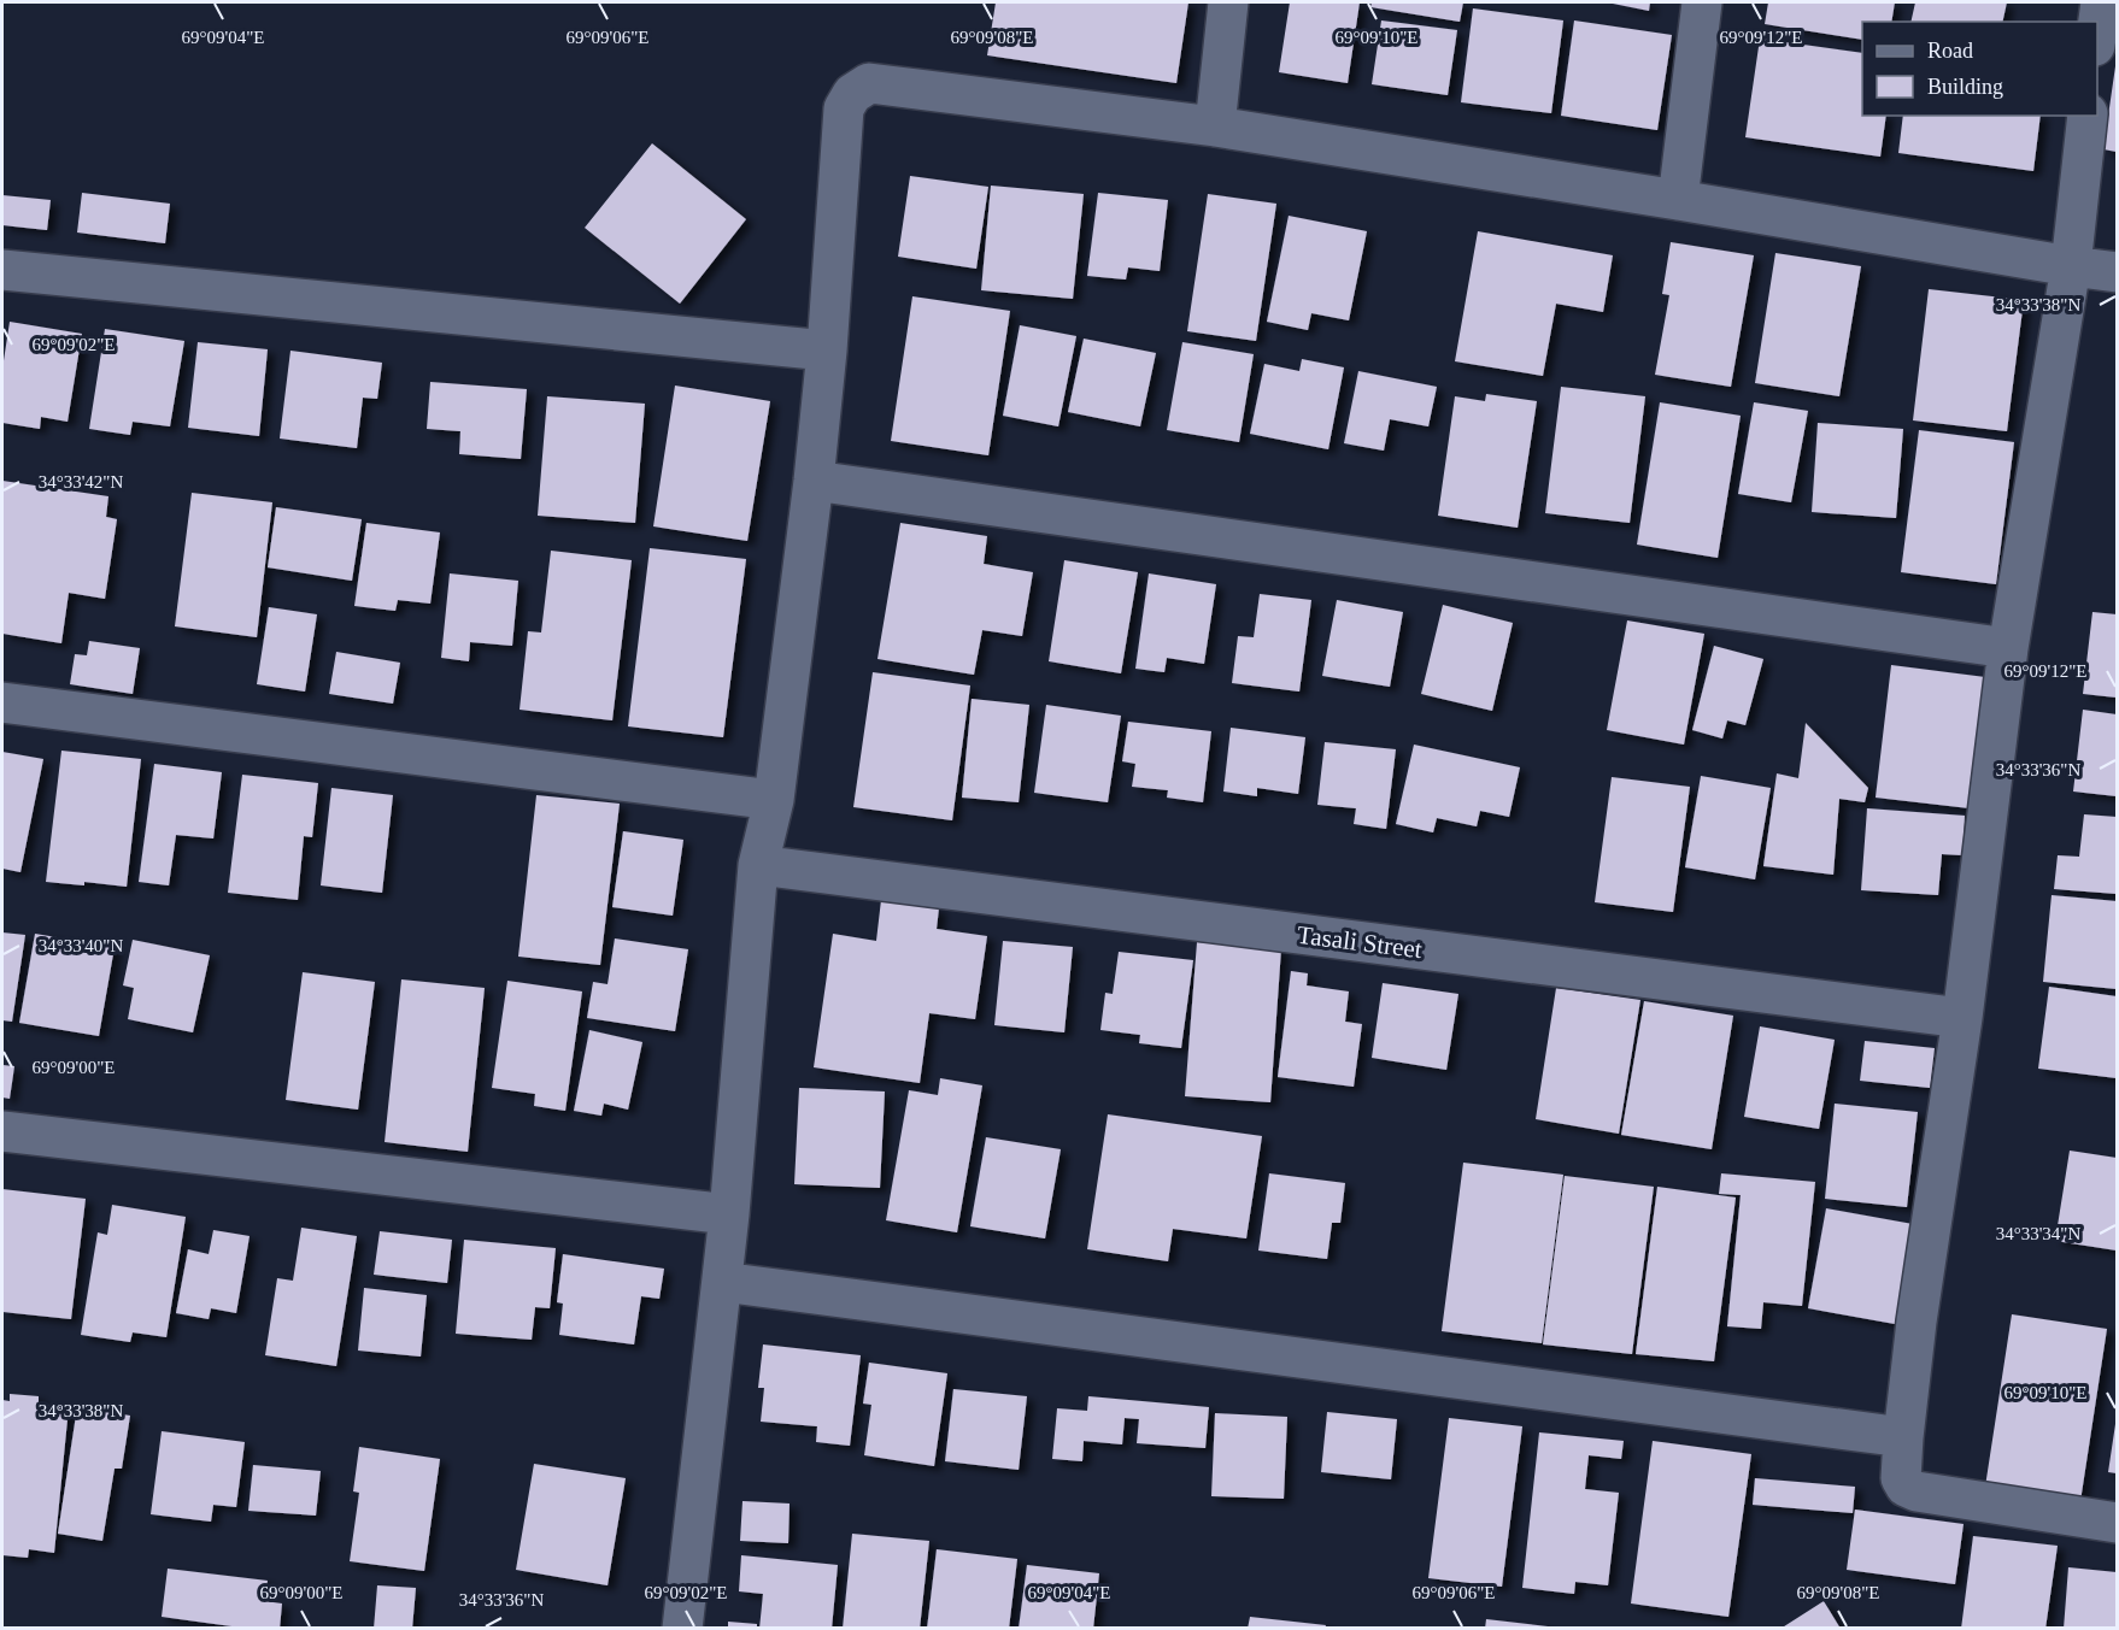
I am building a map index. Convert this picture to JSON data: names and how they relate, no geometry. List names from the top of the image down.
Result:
{
  "streets": {
    "street": ["Tasali Street"]
  },
  "legend": ["Road", "Building"],
  "coordinates": [
    "69°09'04\"E",
    "69°09'06\"E",
    "69°09'08\"E",
    "69°09'10\"E",
    "69°09'12\"E",
    "34°33'38\"N",
    "69°09'02\"E",
    "34°33'42\"N",
    "34°33'36\"N",
    "34°33'40\"N",
    "69°09'00\"E",
    "34°33'34\"N"
  ]
}
